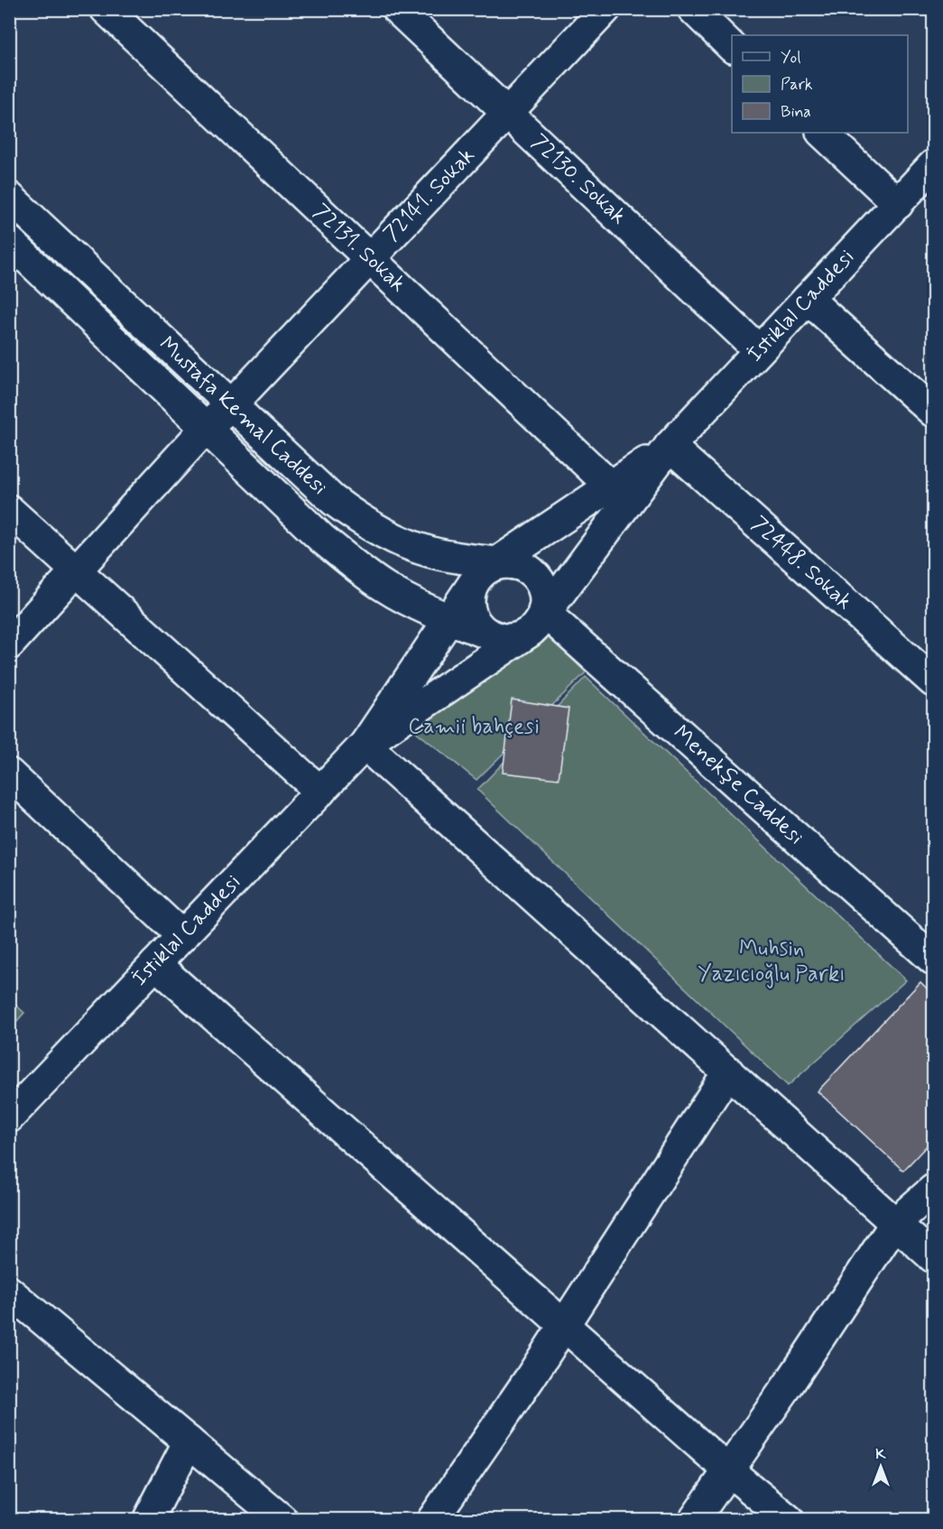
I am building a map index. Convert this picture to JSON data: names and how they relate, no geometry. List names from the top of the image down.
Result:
{
  "streets": {
    "street": [
      "72130. Sokak",
      "72141. Sokak",
      "72131. Sokak",
      "İstiklal Caddesi",
      "Mustafa Kemal Caddesi",
      "72448. Sokak",
      "Menekşe Caddesi"
    ]
  },
  "crossings": [
    ["72130. Sokak", "72141. Sokak"],
    ["72130. Sokak", "İstiklal Caddesi"],
    ["72141. Sokak", "72131. Sokak"],
    ["72141. Sokak", "Mustafa Kemal Caddesi"],
    ["72131. Sokak", "İstiklal Caddesi"],
    ["İstiklal Caddesi", "Mustafa Kemal Caddesi"],
    ["İstiklal Caddesi", "72448. Sokak"],
    ["İstiklal Caddesi", "Menekşe Caddesi"]
  ],
  "parks": ["Camii bahçesi", "Muhsin Yazıcıoğlu Parkı"],
  "legend": ["Yol", "Park", "Bina"],
  "north": "top"
}
